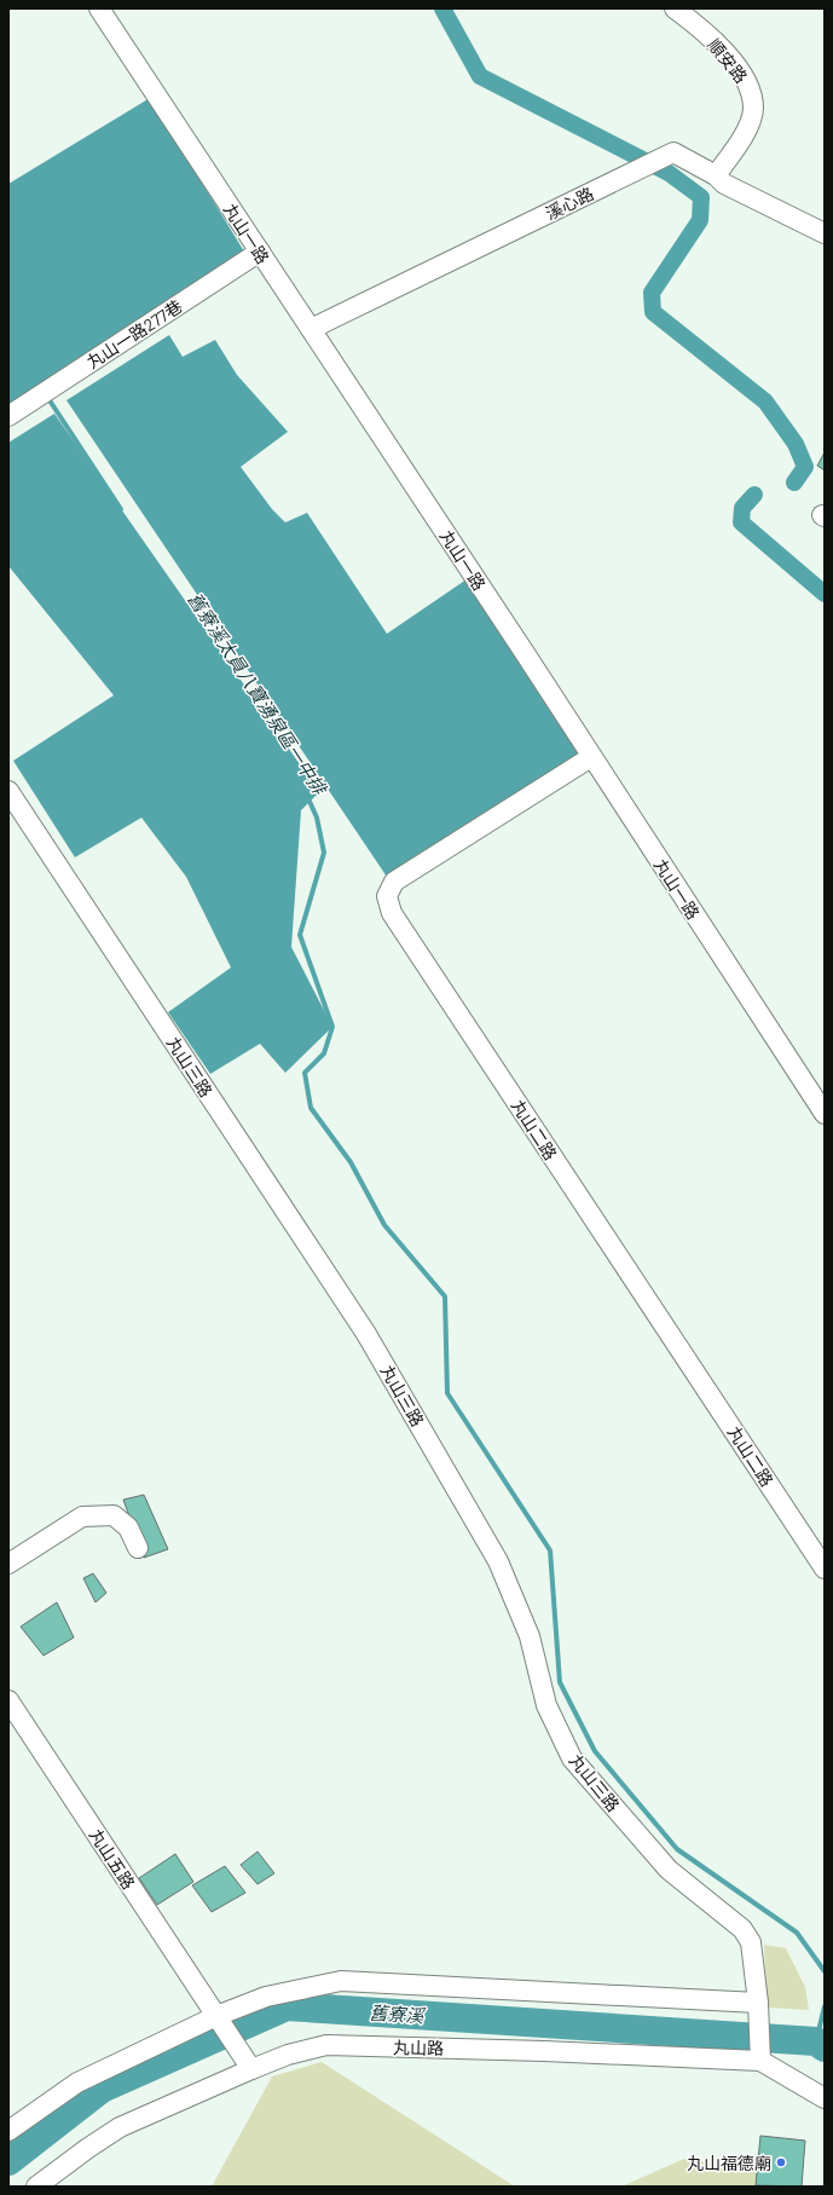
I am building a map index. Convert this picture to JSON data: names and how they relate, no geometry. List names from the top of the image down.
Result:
{
  "streets": {
    "street": [
      "順安路",
      "溪心路",
      "丸山一路",
      "丸山一路277巷",
      "丸山三路",
      "丸山二路",
      "丸山五路",
      "丸山路"
    ]
  },
  "crossings": [
    ["順安路", "溪心路"],
    ["溪心路", "丸山一路"],
    ["丸山一路", "丸山一路277巷"],
    ["丸山一路", "丸山二路"],
    ["丸山三路", "丸山路"],
    ["丸山五路", "丸山路"]
  ],
  "water": ["舊寮溪太員八寶湧泉區一中排", "舊寮溪"],
  "places": ["丸山福德廟"]
}
